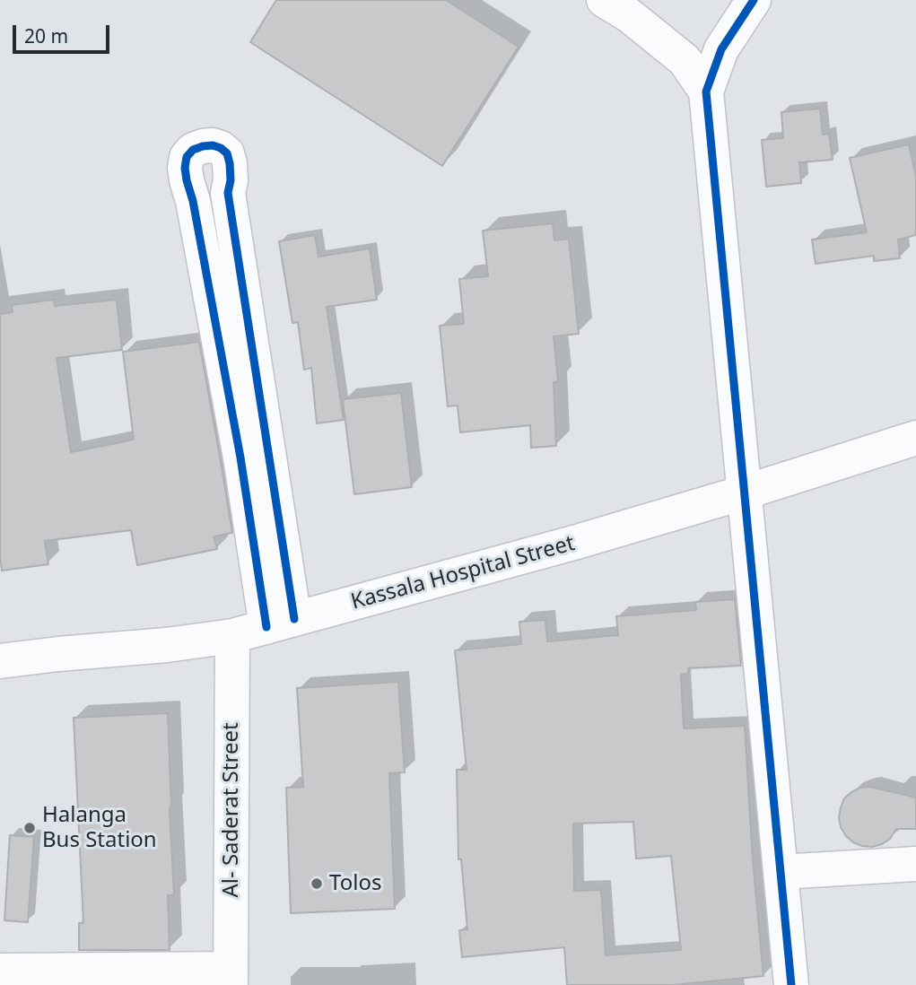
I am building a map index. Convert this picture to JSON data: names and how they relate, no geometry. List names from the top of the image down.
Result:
{
  "streets": {
    "street": ["Kassala Hospital Street", "Al- Saderat Street"]
  },
  "crossings": [
    ["Kassala Hospital Street", "Al- Saderat Street"]
  ],
  "places": ["Halanga Bus Station", "Tolos"],
  "scale_bar": "20 m"
}
